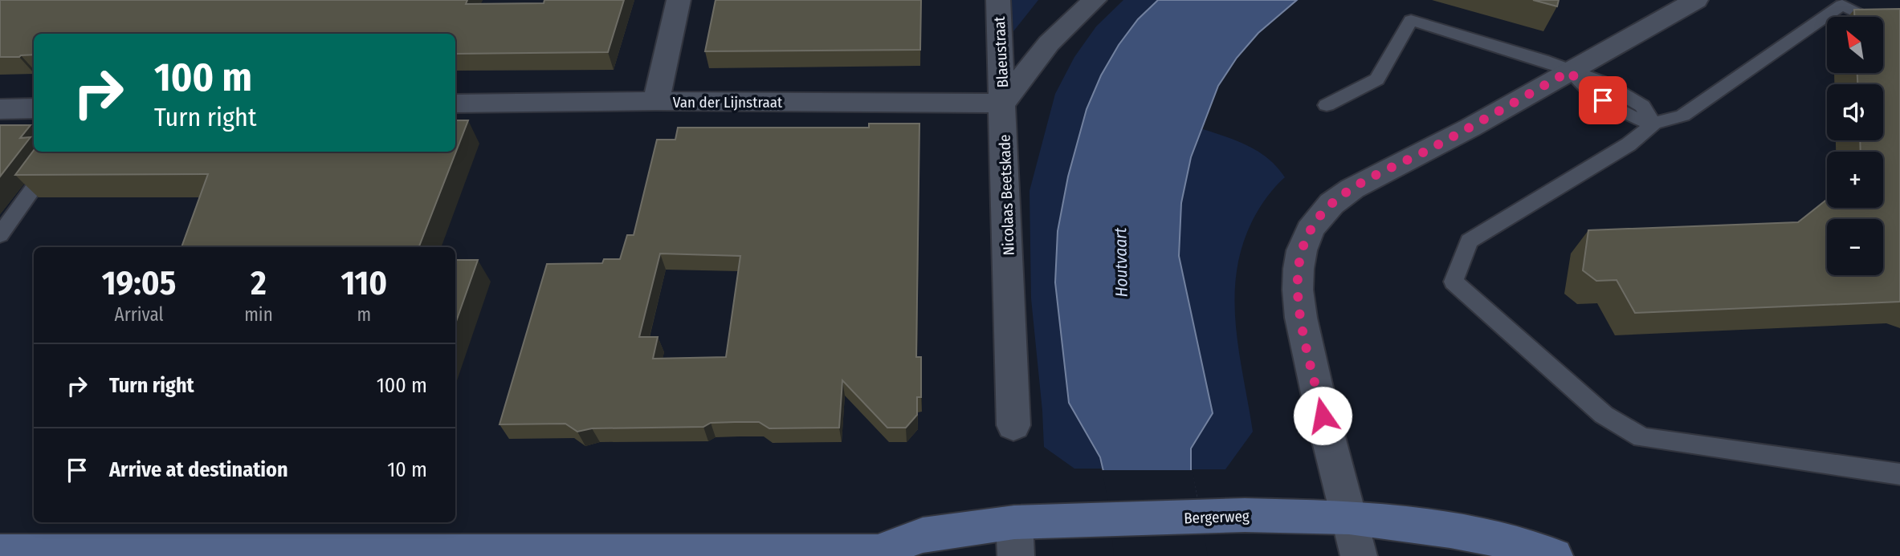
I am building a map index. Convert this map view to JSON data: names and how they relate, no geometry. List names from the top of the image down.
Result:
{
  "streets": {
    "main road": ["Bergerweg"],
    "street": ["Blaeustraat", "Van der Lijnstraat", "Nicolaas Beetskade"]
  },
  "crossings": [
    ["Blaeustraat", "Van der Lijnstraat"],
    ["Blaeustraat", "Nicolaas Beetskade"],
    ["Van der Lijnstraat", "Nicolaas Beetskade"]
  ],
  "water": ["Houtvaart"],
  "north": "top left",
  "page": {
    "map_buttons": ["+", "−"],
    "turn": ["100 m", "Turn right"],
    "eta": [
      "19:05",
      "Arrival",
      "2",
      "min",
      "110",
      "m"
    ],
    "list": [
      {
        "name": "Turn right",
        "value": "100 m"
      },
      {
        "name": "Arrive at destination",
        "value": "10 m"
      }
    ]
  }
}
